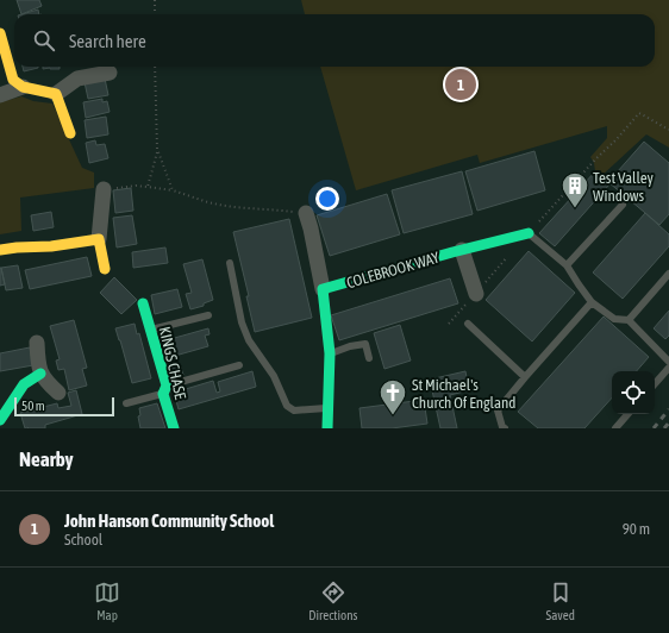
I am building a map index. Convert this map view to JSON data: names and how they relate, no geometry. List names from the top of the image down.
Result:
{
  "streets": {
    "street": ["COLEBROOK WAY", "KINGS CHASE"]
  },
  "places": {
    "building": ["Test Valley Windows"],
    "church": ["St Michael's Church Of England"]
  },
  "scale_bar": "50 m",
  "page": {
    "search": "Search here",
    "pins": "1",
    "scale": "50 m",
    "heading": "Nearby",
    "list": [
      {
        "mark": "1",
        "name": "John Hanson Community School",
        "note": "School",
        "value": "90 m"
      }
    ],
    "nav": ["Map", "Directions", "Saved"]
  }
}
